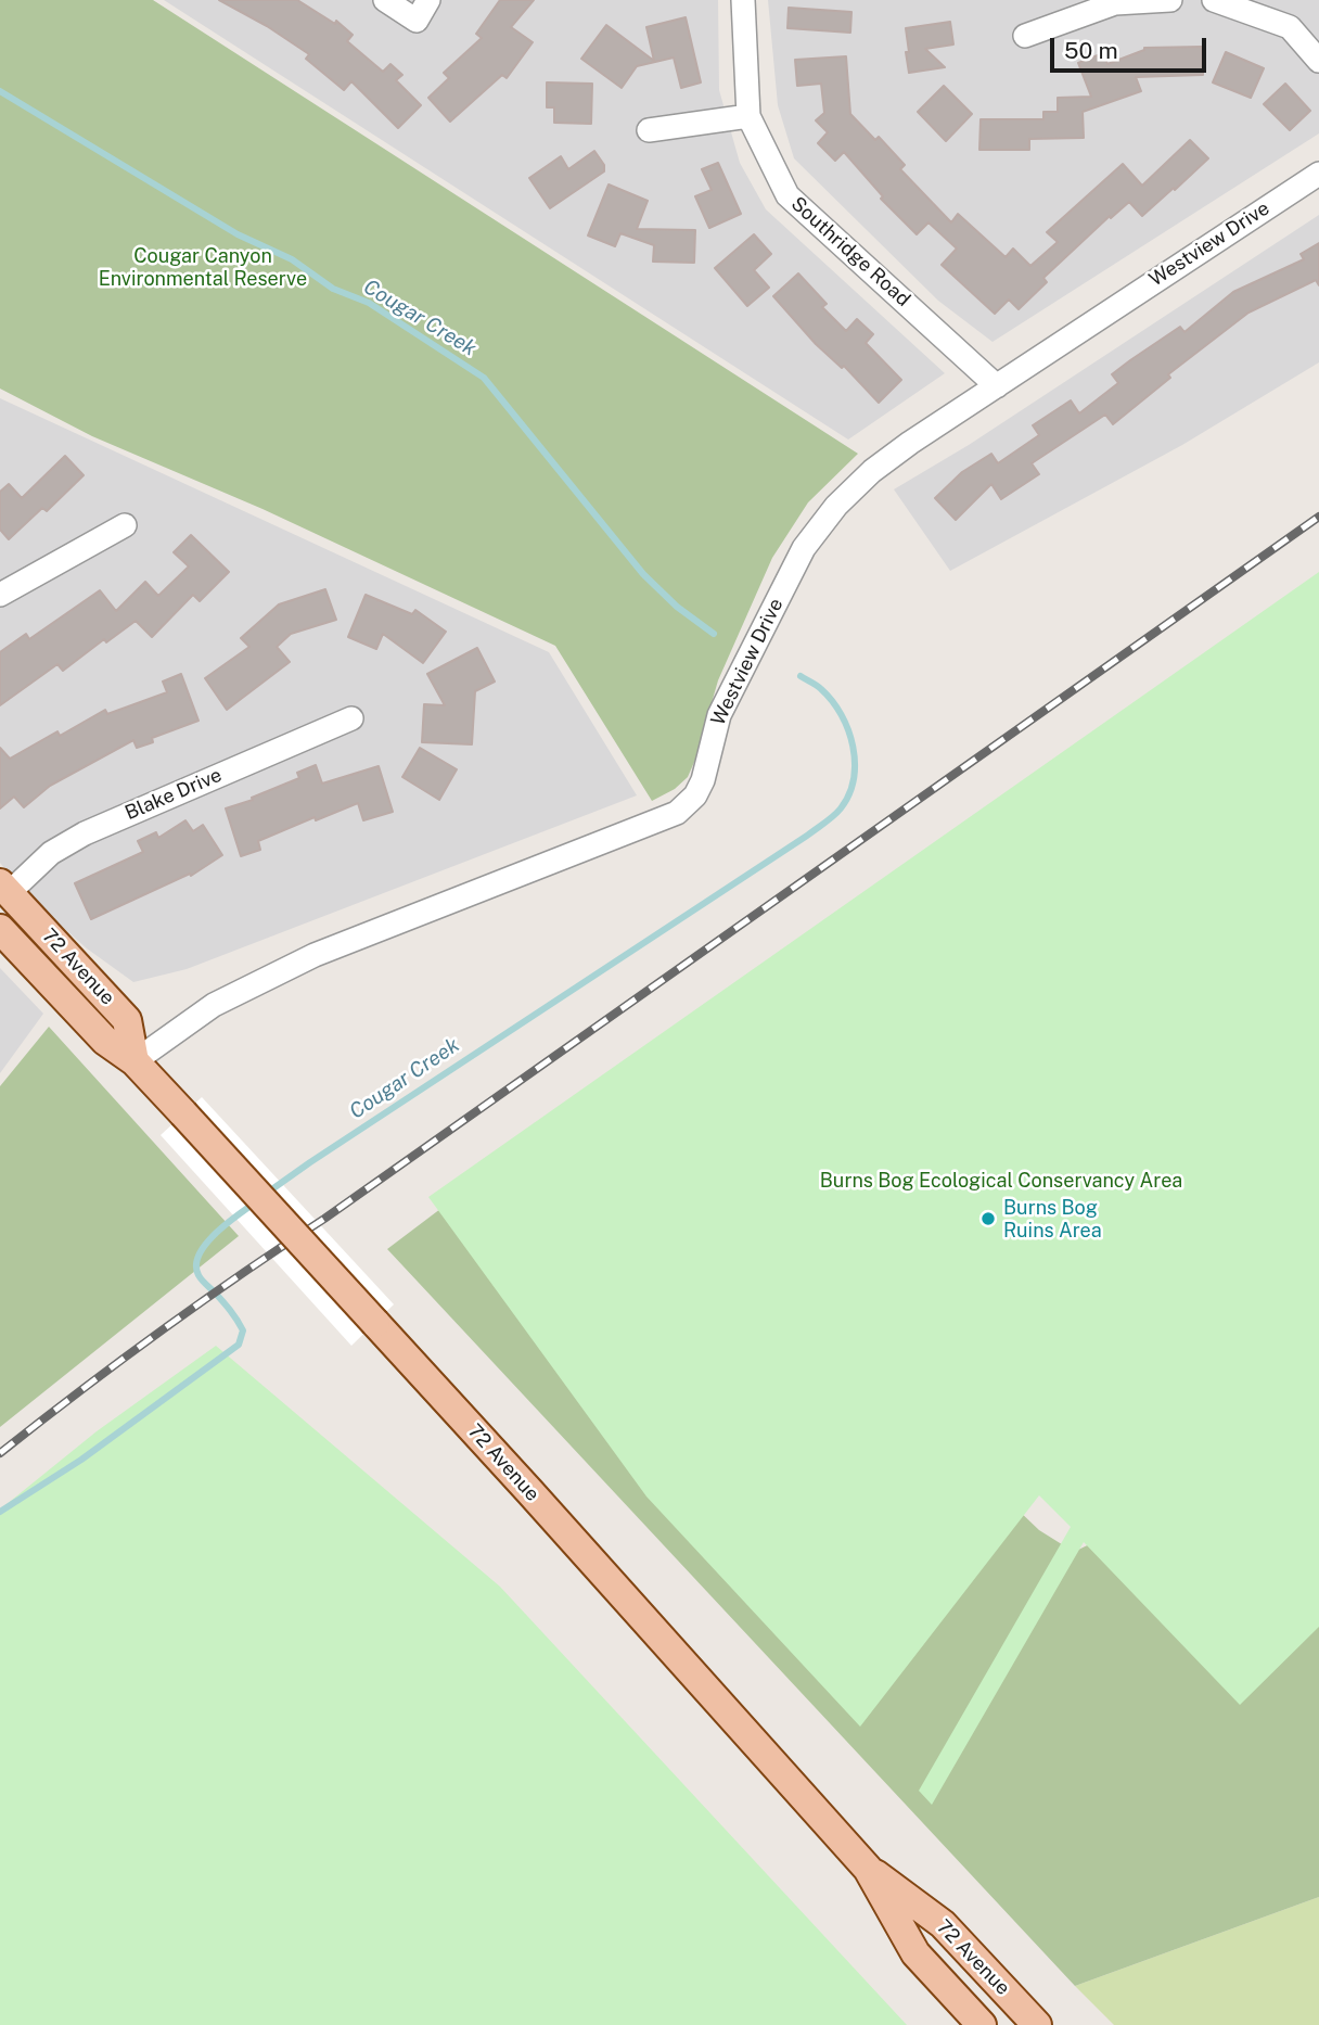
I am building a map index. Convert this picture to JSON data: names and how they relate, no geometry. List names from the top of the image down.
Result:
{
  "streets": {
    "main road": ["72 Avenue"],
    "street": ["Westview Drive", "Southridge Road", "Blake Drive"]
  },
  "crossings": [
    ["Westview Drive", "Southridge Road"],
    ["Westview Drive", "72 Avenue"],
    ["Blake Drive", "72 Avenue"]
  ],
  "water": ["Cougar Creek"],
  "parks": ["Cougar Canyon Environmental Reserve", "Burns Bog Ecological Conservancy Area"],
  "places": ["Burns Bog Ruins Area"],
  "scale_bar": "50 m"
}
